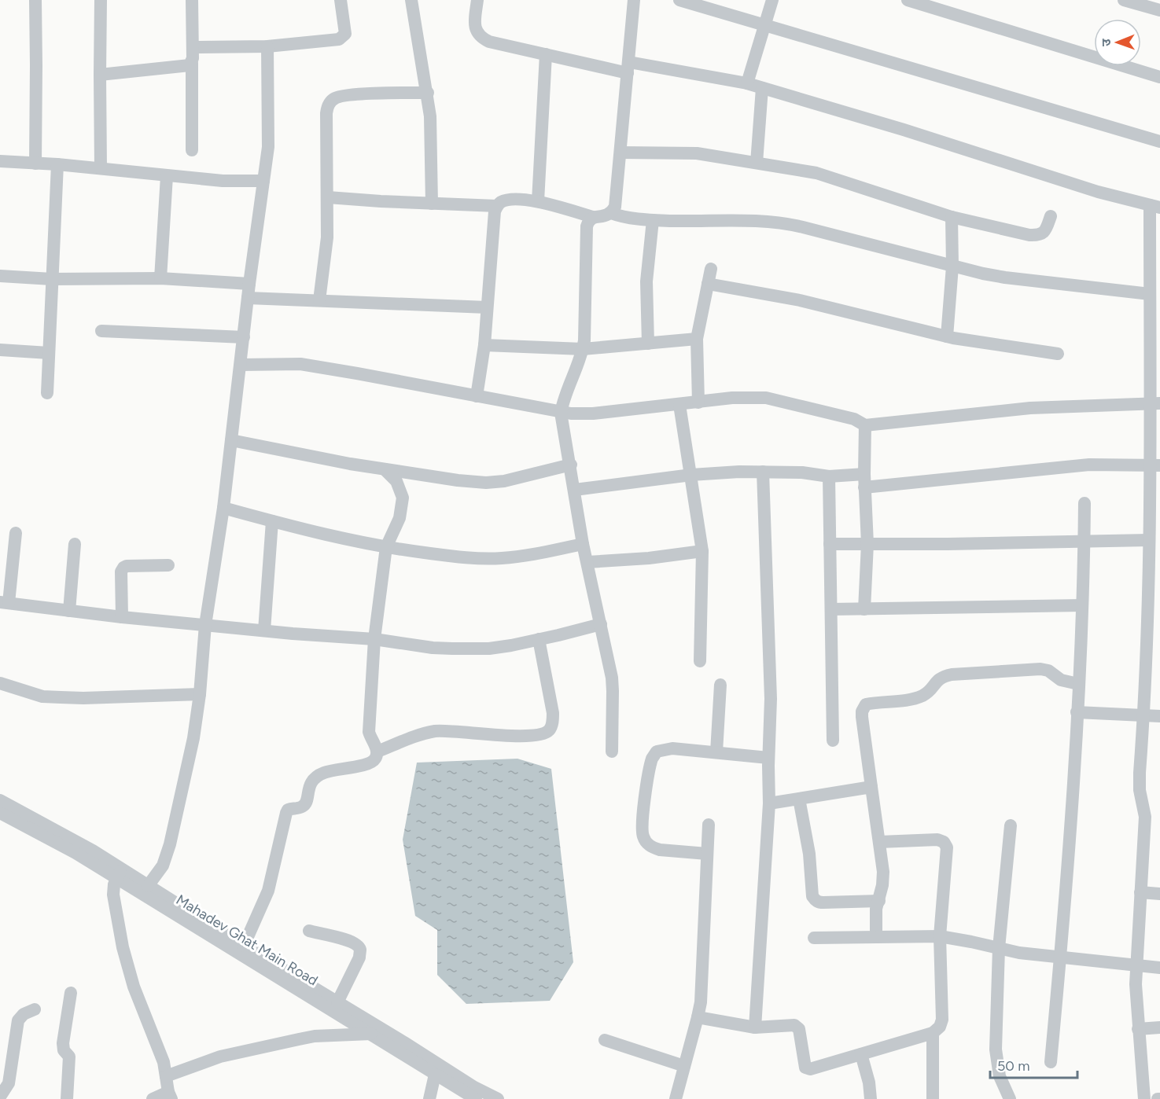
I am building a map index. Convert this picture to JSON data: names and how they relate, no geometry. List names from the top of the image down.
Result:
{
  "streets": {
    "street": ["Mahadev Ghat Main Road"]
  },
  "scale_bar": "50 m",
  "north": "left"
}
